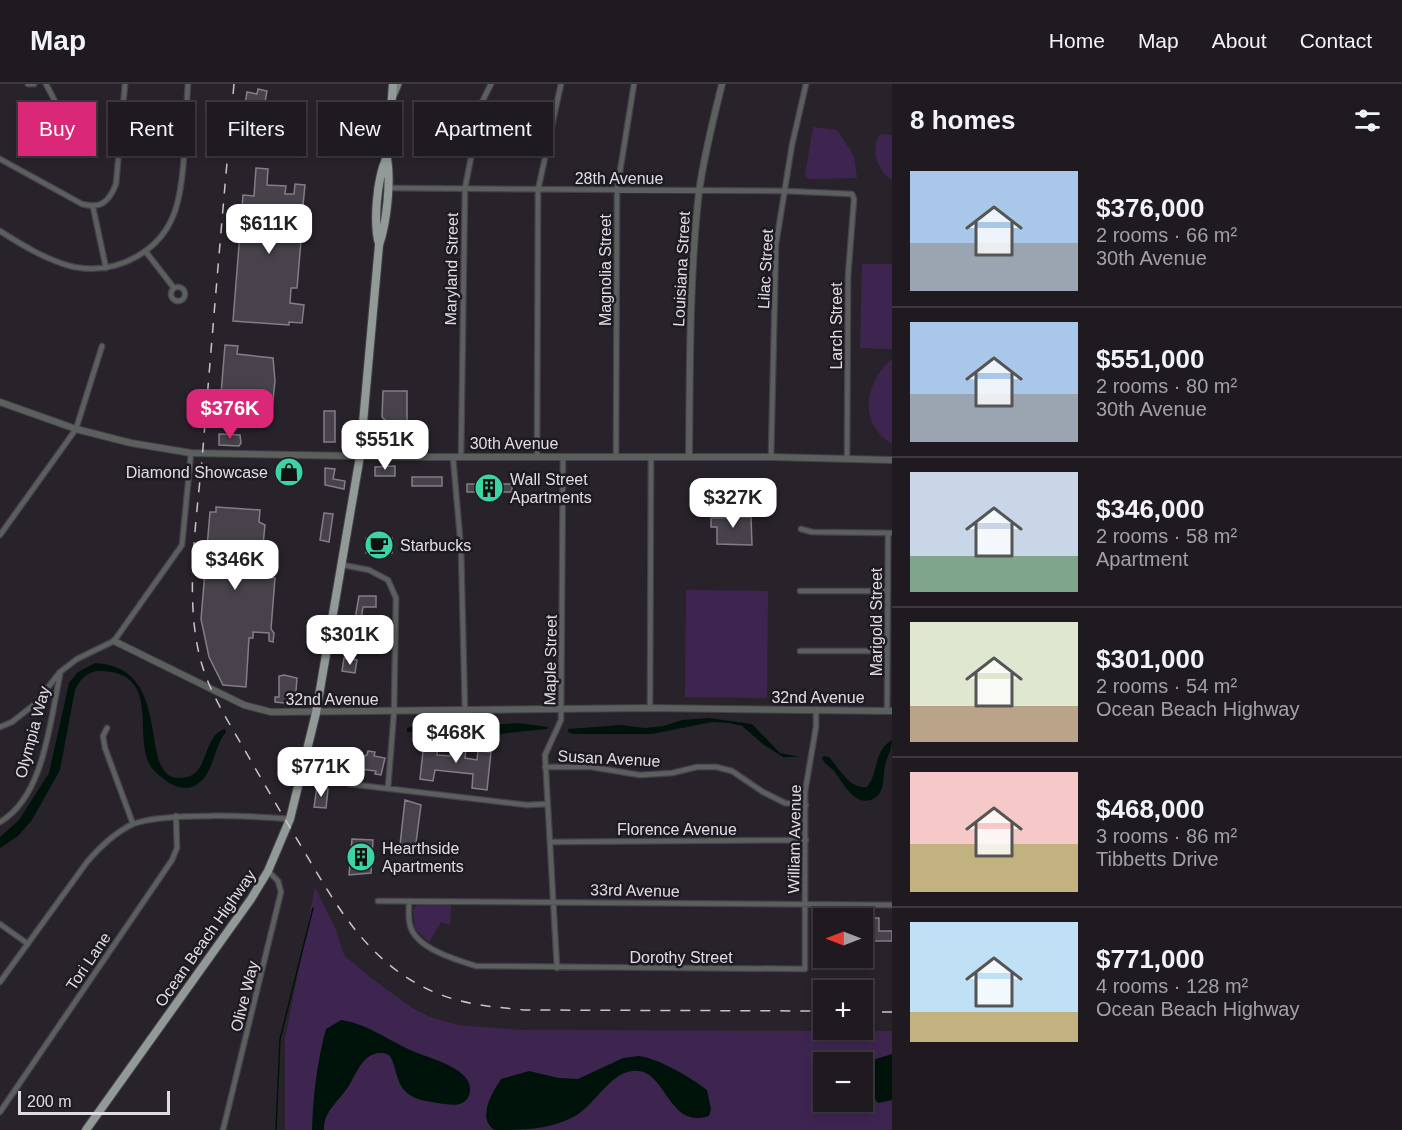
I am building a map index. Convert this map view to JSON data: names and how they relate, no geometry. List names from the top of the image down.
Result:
{
  "streets": {
    "main road": ["Ocean Beach Highway"],
    "street": [
      "28th Avenue",
      "Maryland Street",
      "Louisiana Street",
      "Lilac Street",
      "Magnolia Street",
      "Larch Street",
      "30th Avenue",
      "Marigold Street",
      "Maple Street",
      "32nd Avenue",
      "Olympia Way",
      "Susan Avenue",
      "Florence Avenue",
      "William Avenue",
      "33rd Avenue",
      "Dorothy Street",
      "Tori Lane",
      "Olive Way"
    ]
  },
  "crossings": [
    ["28th Avenue", "Maryland Street"],
    ["28th Avenue", "Louisiana Street"],
    ["28th Avenue", "Lilac Street"],
    ["28th Avenue", "Magnolia Street"],
    ["28th Avenue", "Larch Street"],
    ["28th Avenue", "Ocean Beach Highway"],
    ["Maryland Street", "30th Avenue"],
    ["Louisiana Street", "30th Avenue"],
    ["Lilac Street", "30th Avenue"],
    ["Magnolia Street", "30th Avenue"],
    ["Larch Street", "30th Avenue"],
    ["30th Avenue", "Maple Street"],
    ["30th Avenue", "Ocean Beach Highway"],
    ["Marigold Street", "32nd Avenue"],
    ["Maple Street", "32nd Avenue"],
    ["Maple Street", "Susan Avenue"],
    ["Maple Street", "Florence Avenue"],
    ["Maple Street", "33rd Avenue"],
    ["Maple Street", "Dorothy Street"],
    ["32nd Avenue", "William Avenue"],
    ["32nd Avenue", "Ocean Beach Highway"],
    ["Susan Avenue", "William Avenue"],
    ["Florence Avenue", "William Avenue"],
    ["William Avenue", "33rd Avenue"],
    ["William Avenue", "Dorothy Street"],
    ["33rd Avenue", "Dorothy Street"],
    ["Ocean Beach Highway", "Olive Way"]
  ],
  "places": {
    "shop": ["Diamond Showcase"],
    "building": ["Wall Street Apartments", "Hearthside Apartments"],
    "cafe": ["Starbucks"]
  },
  "scale_bar": "200 m",
  "north": "left",
  "page": {
    "header": "Map",
    "nav": [
      "Home",
      "Map",
      "About",
      "Contact"
    ],
    "heading": "8 homes",
    "chip": [
      "Buy",
      "Rent",
      "Filters",
      "New",
      "Apartment"
    ],
    "list": [
      {
        "name": "$376,000",
        "note": "2 rooms · 66 m² · 30th Avenue"
      },
      {
        "name": "$551,000",
        "note": "2 rooms · 80 m² · 30th Avenue"
      },
      {
        "name": "$346,000",
        "note": "2 rooms · 58 m² · Apartment"
      },
      {
        "name": "$301,000",
        "note": "2 rooms · 54 m² · Ocean Beach Highway"
      },
      {
        "name": "$468,000",
        "note": "3 rooms · 86 m² · Tibbetts Drive"
      },
      {
        "name": "$771,000",
        "note": "4 rooms · 128 m² · Ocean Beach Highway"
      }
    ],
    "price": [
      "$611K",
      "$376K",
      "$551K",
      "$327K",
      "$346K",
      "$301K",
      "$468K",
      "$771K"
    ],
    "map_buttons": ["+", "−"],
    "scale": "200 m"
  }
}
